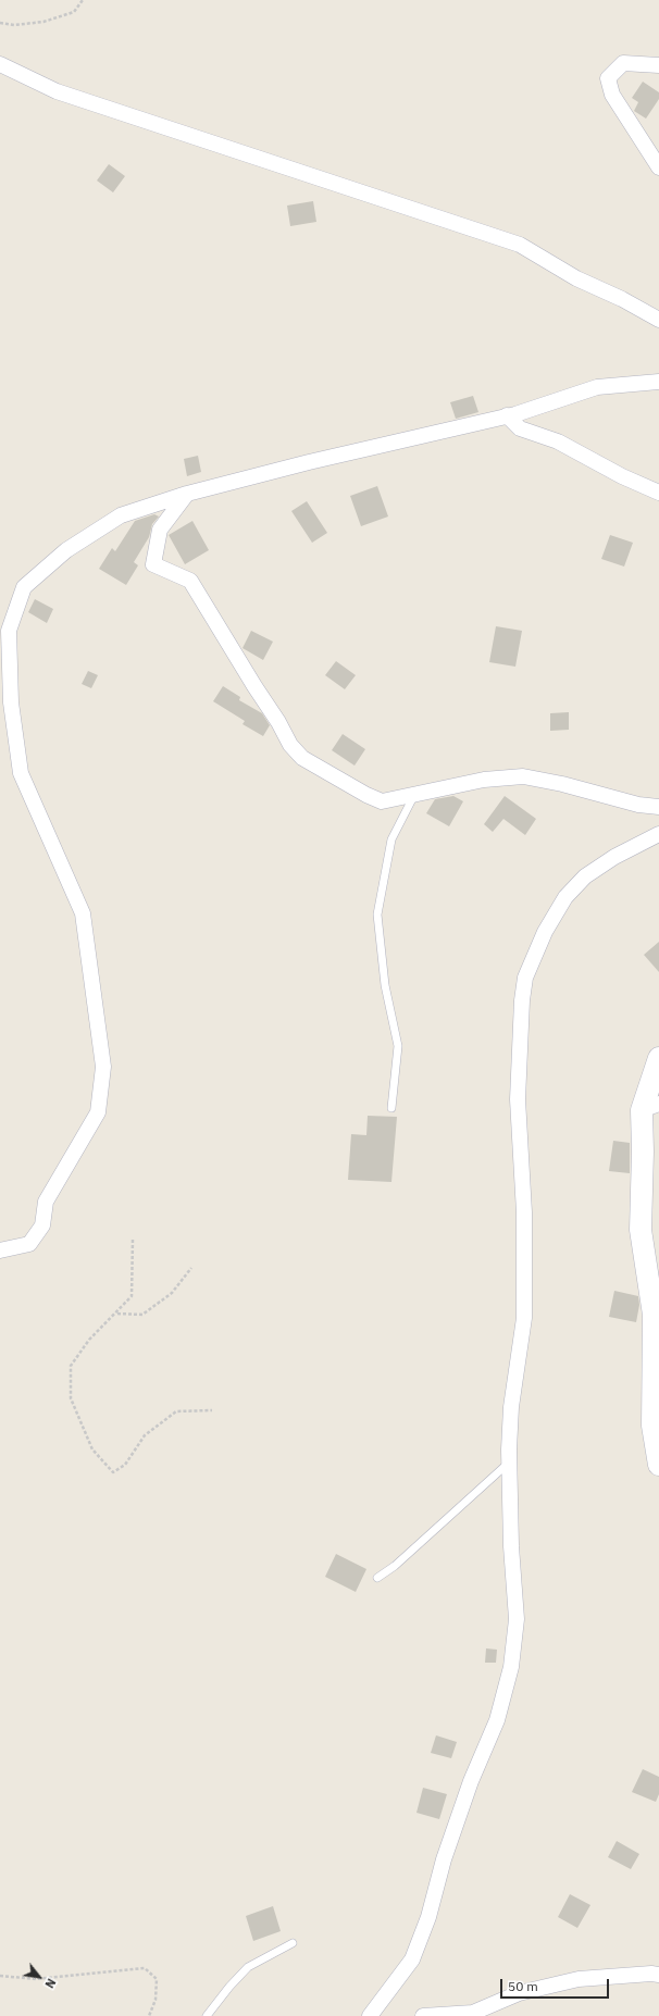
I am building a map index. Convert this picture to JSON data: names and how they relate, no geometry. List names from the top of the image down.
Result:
{
  "scale_bar": "50 m",
  "north": "bottom right"
}
